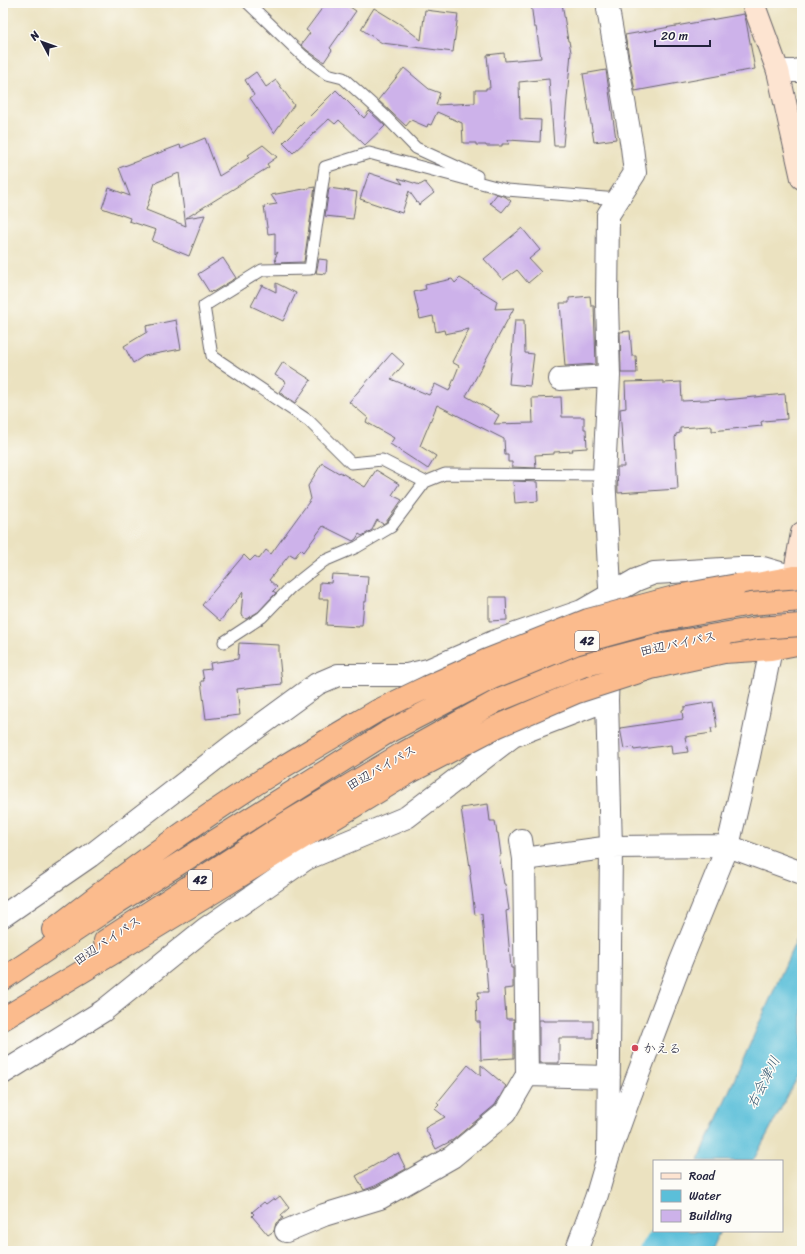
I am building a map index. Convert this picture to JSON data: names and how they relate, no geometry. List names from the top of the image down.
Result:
{
  "streets": {
    "highway": ["42", "田辺バイパス"]
  },
  "water": ["右会津川"],
  "places": ["かえる"],
  "legend": ["Road", "Water", "Building"],
  "scale_bar": "20 m",
  "north": "top left"
}
